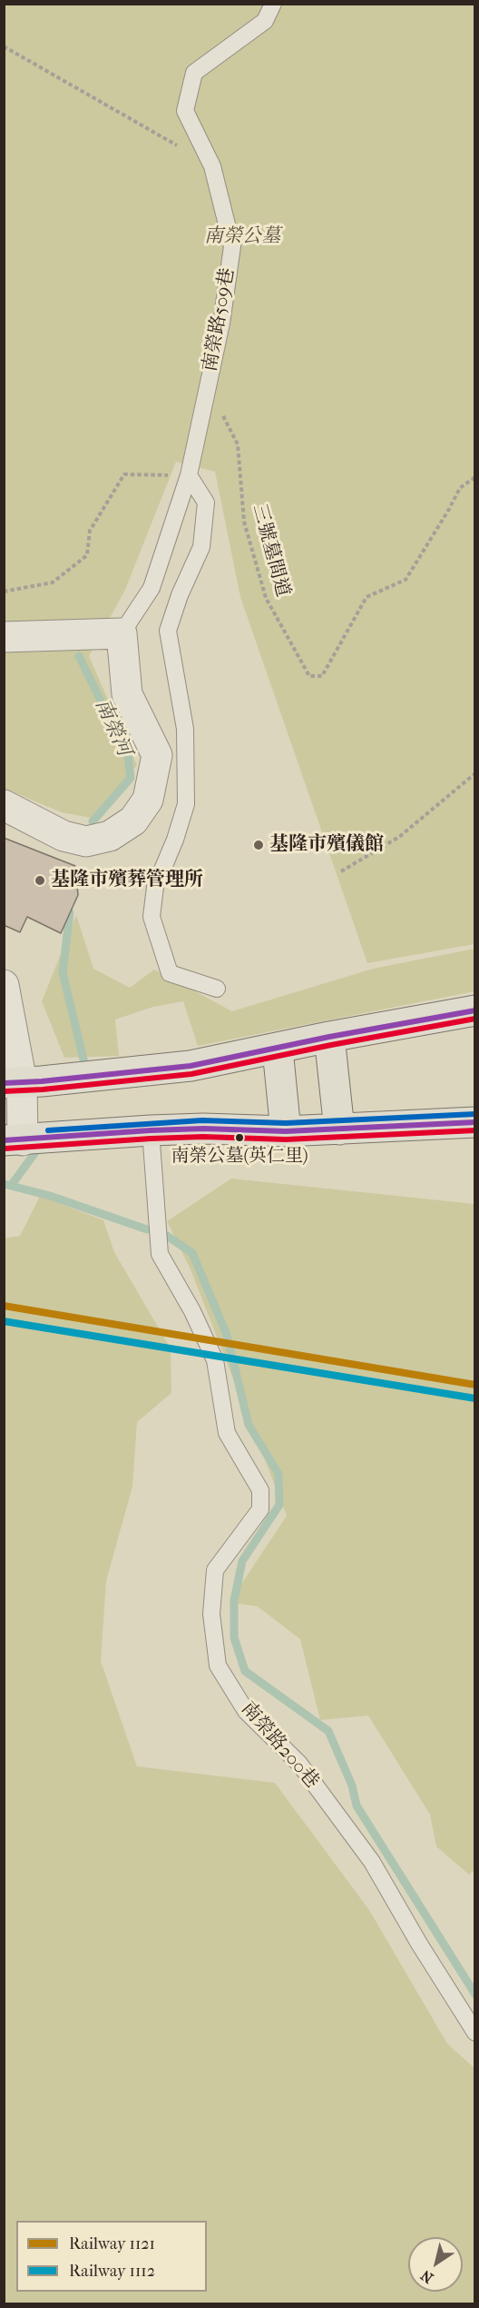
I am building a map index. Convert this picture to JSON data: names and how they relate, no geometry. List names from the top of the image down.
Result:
{
  "streets": {
    "lane": ["南榮路509巷", "南榮路200巷"],
    "path": ["三號墓間道"]
  },
  "crossings": [
    ["南榮路509巷", "三號墓間道"]
  ],
  "water": ["南榮河"],
  "parks": ["南榮公墓"],
  "places": ["基隆市殯儀館", "基隆市殯葬管理所", "南榮公墓(英仁里)"],
  "lines": ["rail line 1121", "rail line 1112"],
  "legend": ["Railway 1121", "Railway 1112"],
  "north": "bottom left"
}
